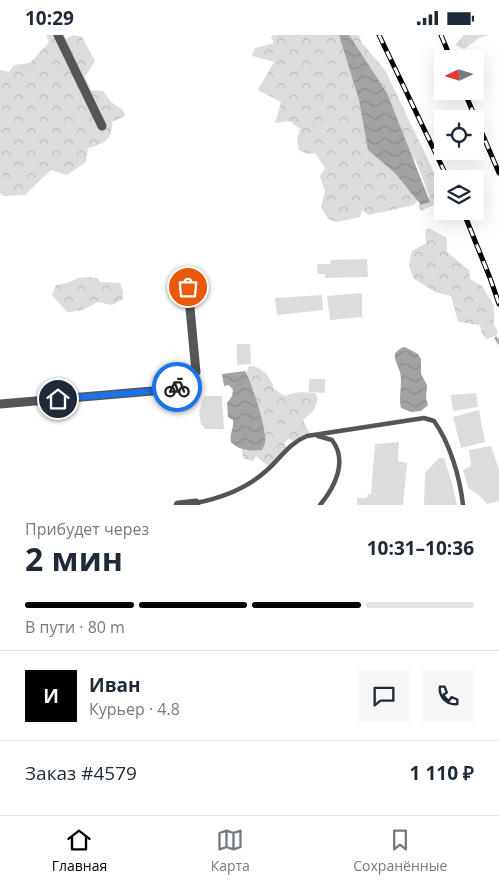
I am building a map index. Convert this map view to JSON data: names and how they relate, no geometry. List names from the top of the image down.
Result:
{
  "north": "left",
  "page": {
    "status": "10:29",
    "heading": ["2 мин", "Прибудет через", "10:31–10:36"],
    "panel": [
      "Иван",
      "Курьер · 4.8",
      "Заказ #4579",
      "1 110 ₽"
    ],
    "bar": "В пути · 80 m",
    "round": "И",
    "tabs": ["Главная", "Карта", "Сохранённые"]
  }
}
